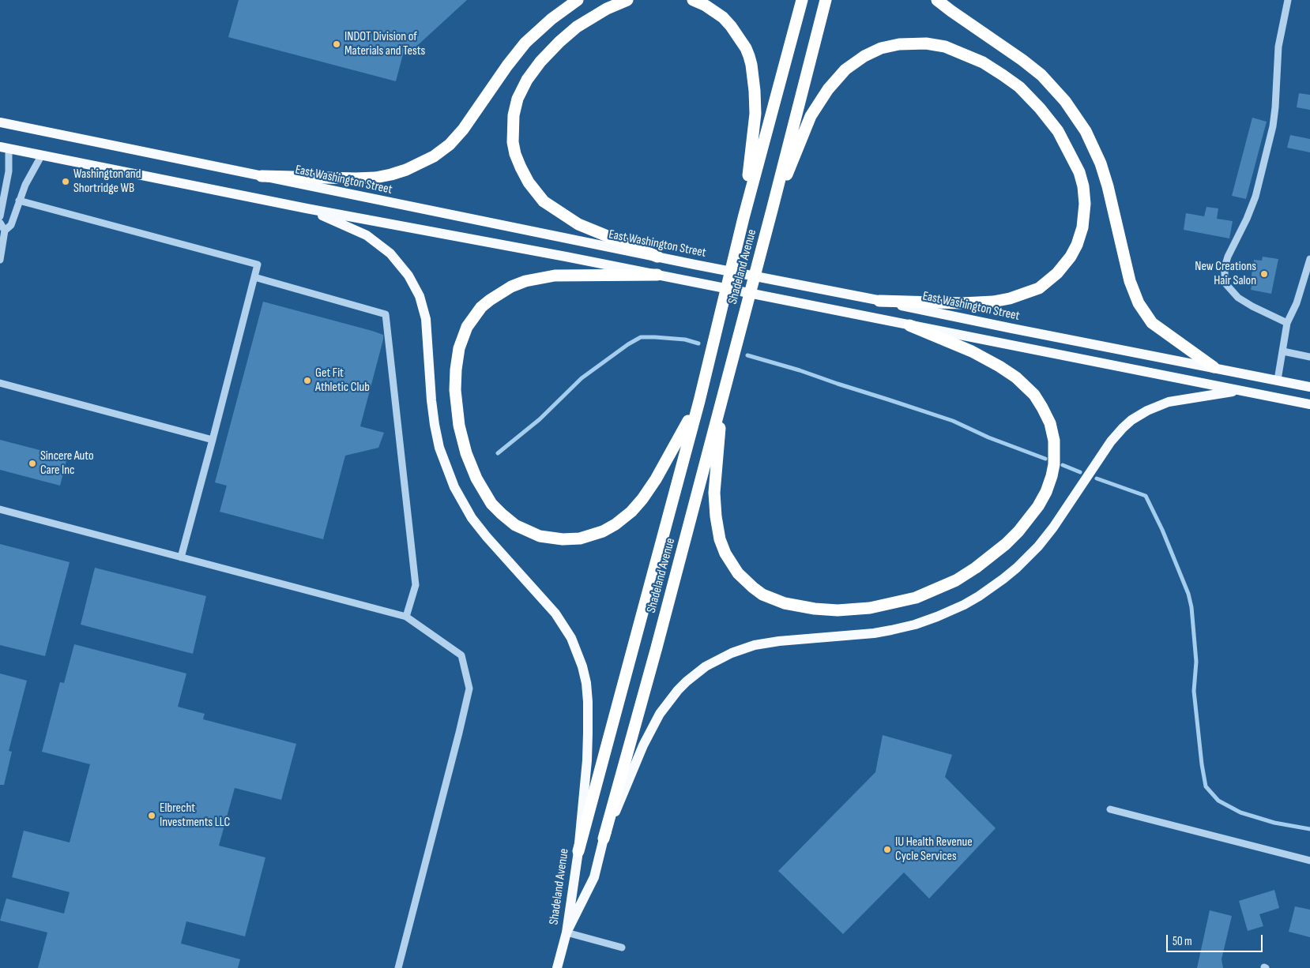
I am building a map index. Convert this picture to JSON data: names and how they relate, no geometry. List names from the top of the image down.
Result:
{
  "streets": {
    "highway": ["Shadeland Avenue"],
    "main road": ["East Washington Street"]
  },
  "places": [
    "INDOT Division of Materials and Tests",
    "Washington and Shortridge WB",
    "New Creations Hair Salon",
    "Get Fit Athletic Club",
    "Sincere Auto Care Inc",
    "Elbrecht Investments LLC",
    "IU Health Revenue Cycle Services"
  ],
  "scale_bar": "50 m"
}
